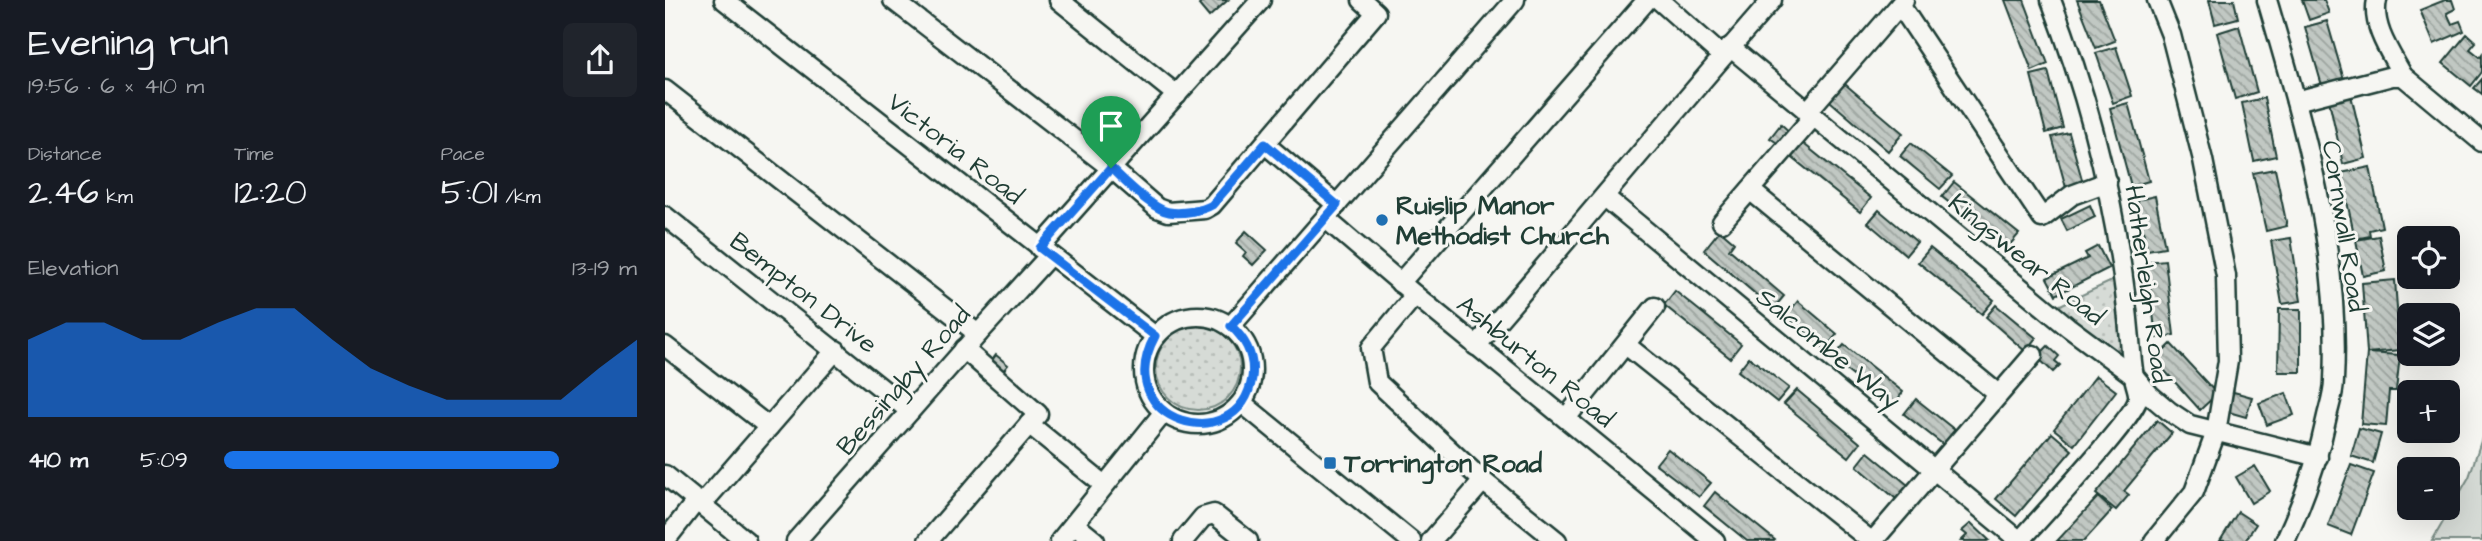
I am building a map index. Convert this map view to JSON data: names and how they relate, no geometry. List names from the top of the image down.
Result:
{
  "streets": {
    "street": [
      "Victoria Road",
      "Cornwall Road",
      "Kingswear Road",
      "Hatherleigh Road",
      "Bempton Drive",
      "Salcombe Way",
      "Ashburton Road",
      "Bessingby Road"
    ]
  },
  "crossings": [
    ["Victoria Road", "Bessingby Road"],
    ["Cornwall Road", "Kingswear Road"],
    ["Kingswear Road", "Hatherleigh Road"],
    ["Hatherleigh Road", "Salcombe Way"],
    ["Bempton Drive", "Bessingby Road"]
  ],
  "places": {
    "other": ["Ruislip Manor Methodist Church"],
    "transit": ["Torrington Road"]
  },
  "page": {
    "heading": ["Evening run", "19:56 · 6 × 410 m"],
    "stats": [
      ["Distance", "2.46 km"],
      ["Time", "12:20"],
      ["Pace", "5:01 /km"]
    ],
    "map_buttons": ["+", "−"],
    "chart": ["Elevation", "13–19 m"],
    "list": [
      {
        "name": "410 m",
        "note": "5:09"
      }
    ]
  }
}
